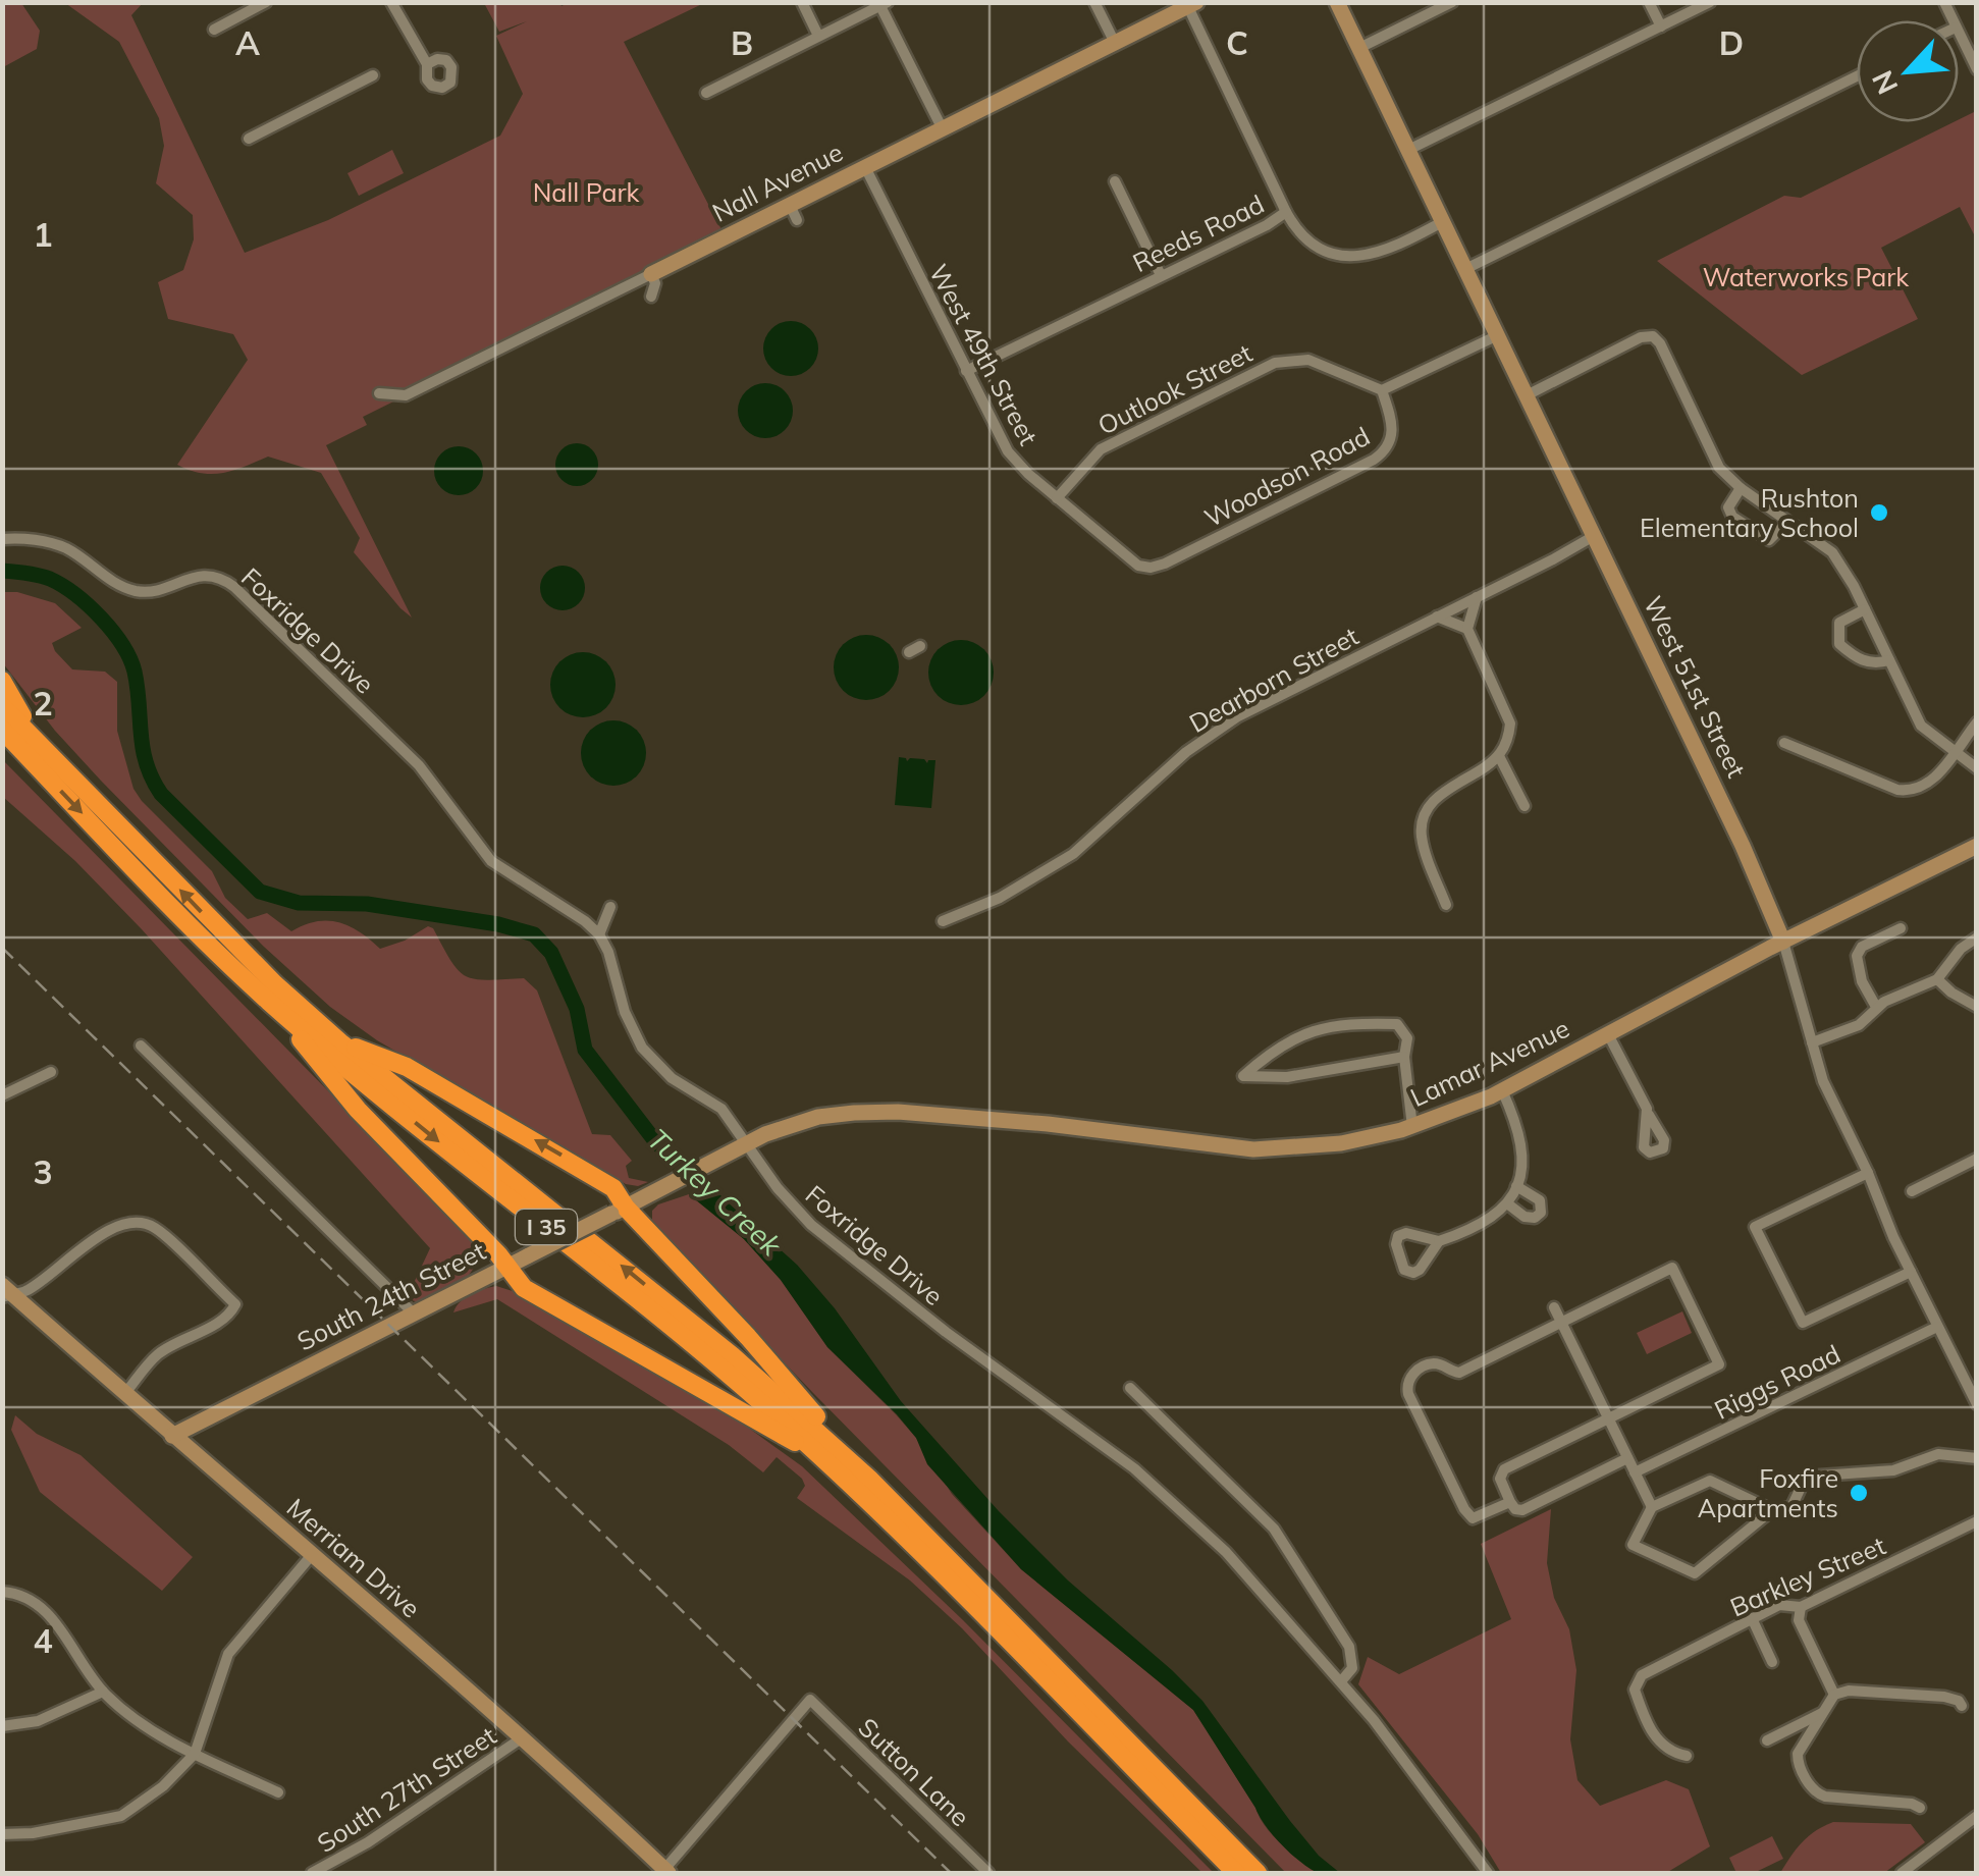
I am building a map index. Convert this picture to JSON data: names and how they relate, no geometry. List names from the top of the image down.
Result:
{
  "streets": {
    "highway": ["I 35"],
    "street": [
      "Nall Avenue",
      "Reeds Road",
      "West 49th Street",
      "Outlook Street",
      "Woodson Road",
      "Foxridge Drive",
      "Dearborn Street",
      "West 51st Street",
      "Lamar Avenue",
      "South 24th Street",
      "Riggs Road",
      "Merriam Drive",
      "Barkley Street",
      "Sutton Lane",
      "South 27th Street"
    ]
  },
  "crossings": [
    ["Nall Avenue", "West 49th Street"],
    ["Reeds Road", "West 49th Street"],
    ["Reeds Road", "West 51st Street"],
    ["West 49th Street", "Outlook Street"],
    ["West 49th Street", "Woodson Road"],
    ["Outlook Street", "Woodson Road"],
    ["Foxridge Drive", "Lamar Avenue"],
    ["Dearborn Street", "West 51st Street"],
    ["West 51st Street", "Lamar Avenue"],
    ["West 51st Street", "Riggs Road"],
    ["Lamar Avenue", "South 24th Street"],
    ["South 24th Street", "Merriam Drive"],
    ["Merriam Drive", "Sutton Lane"],
    ["Merriam Drive", "South 27th Street"]
  ],
  "water": ["Turkey Creek"],
  "parks": ["Nall Park", "Waterworks Park"],
  "places": ["Rushton Elementary School", "Foxfire Apartments"],
  "north": "bottom left",
  "grid": {
    "columns": [
      "A",
      "B",
      "C",
      "D"
    ],
    "rows": [
      "1",
      "2",
      "3",
      "4"
    ]
  }
}
